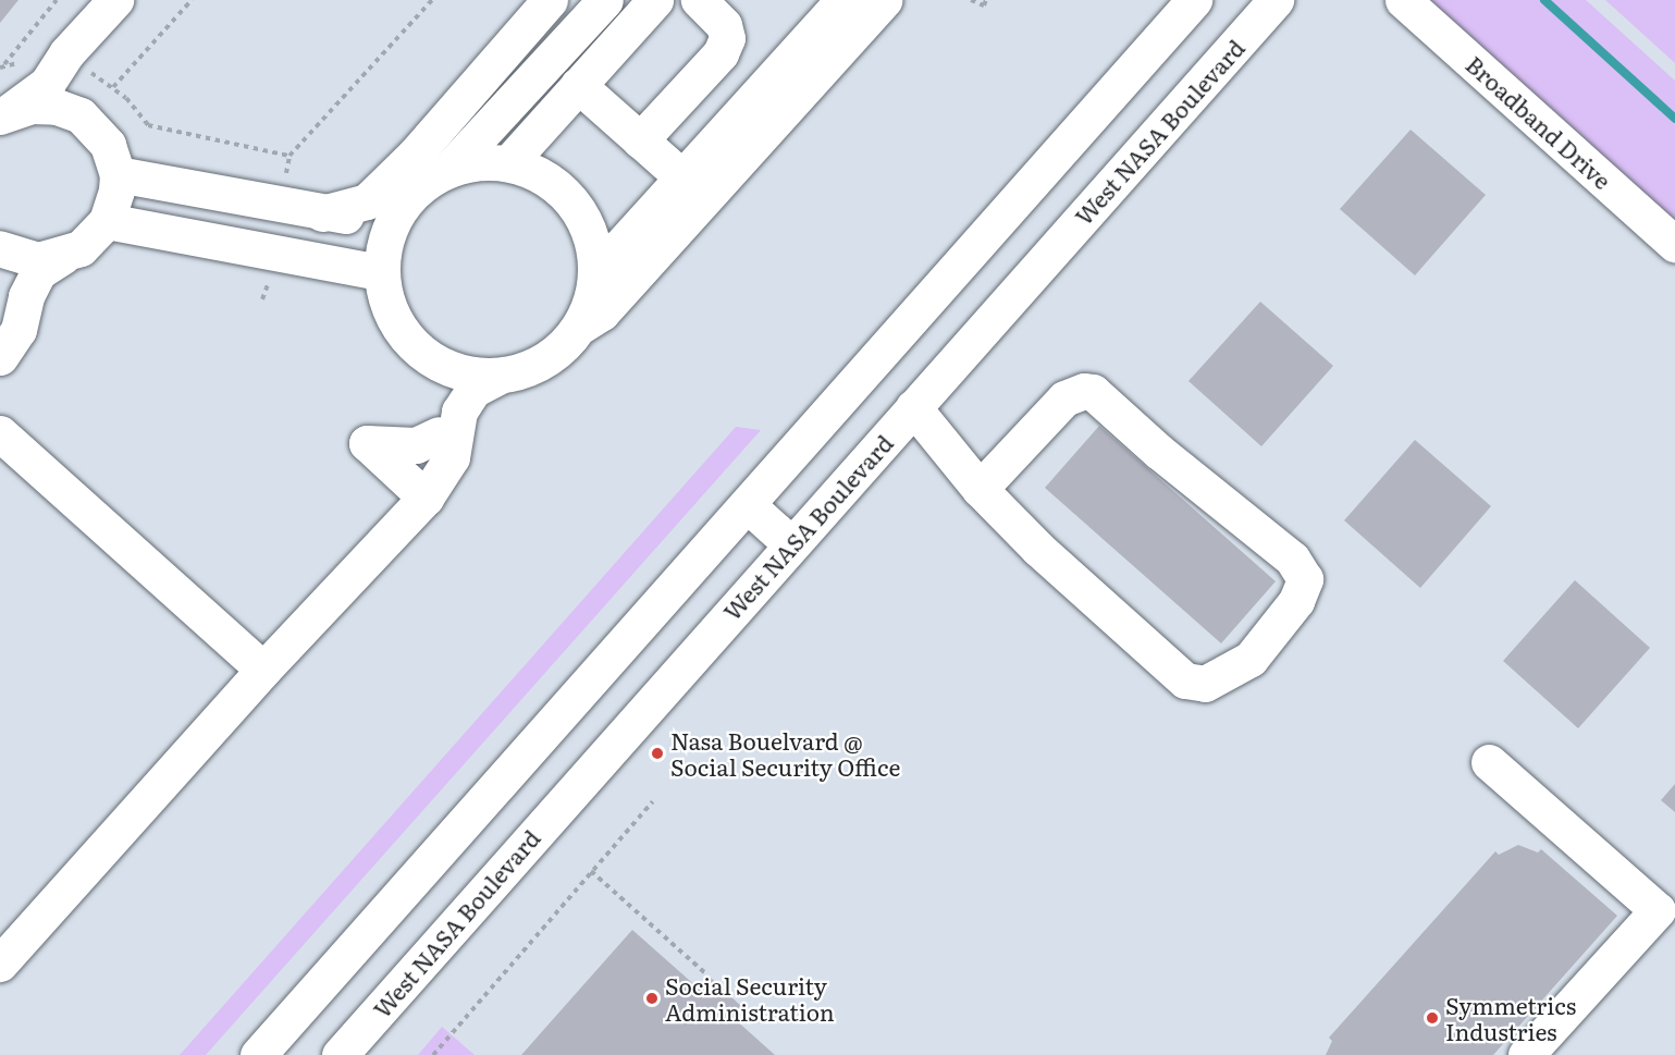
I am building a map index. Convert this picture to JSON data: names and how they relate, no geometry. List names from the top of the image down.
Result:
{
  "streets": {
    "main road": ["Broadband Drive", "West NASA Boulevard"]
  },
  "places": ["Nasa Bouelvard @ Social Security Office", "Social Security Administration", "Symmetrics Industries"]
}
